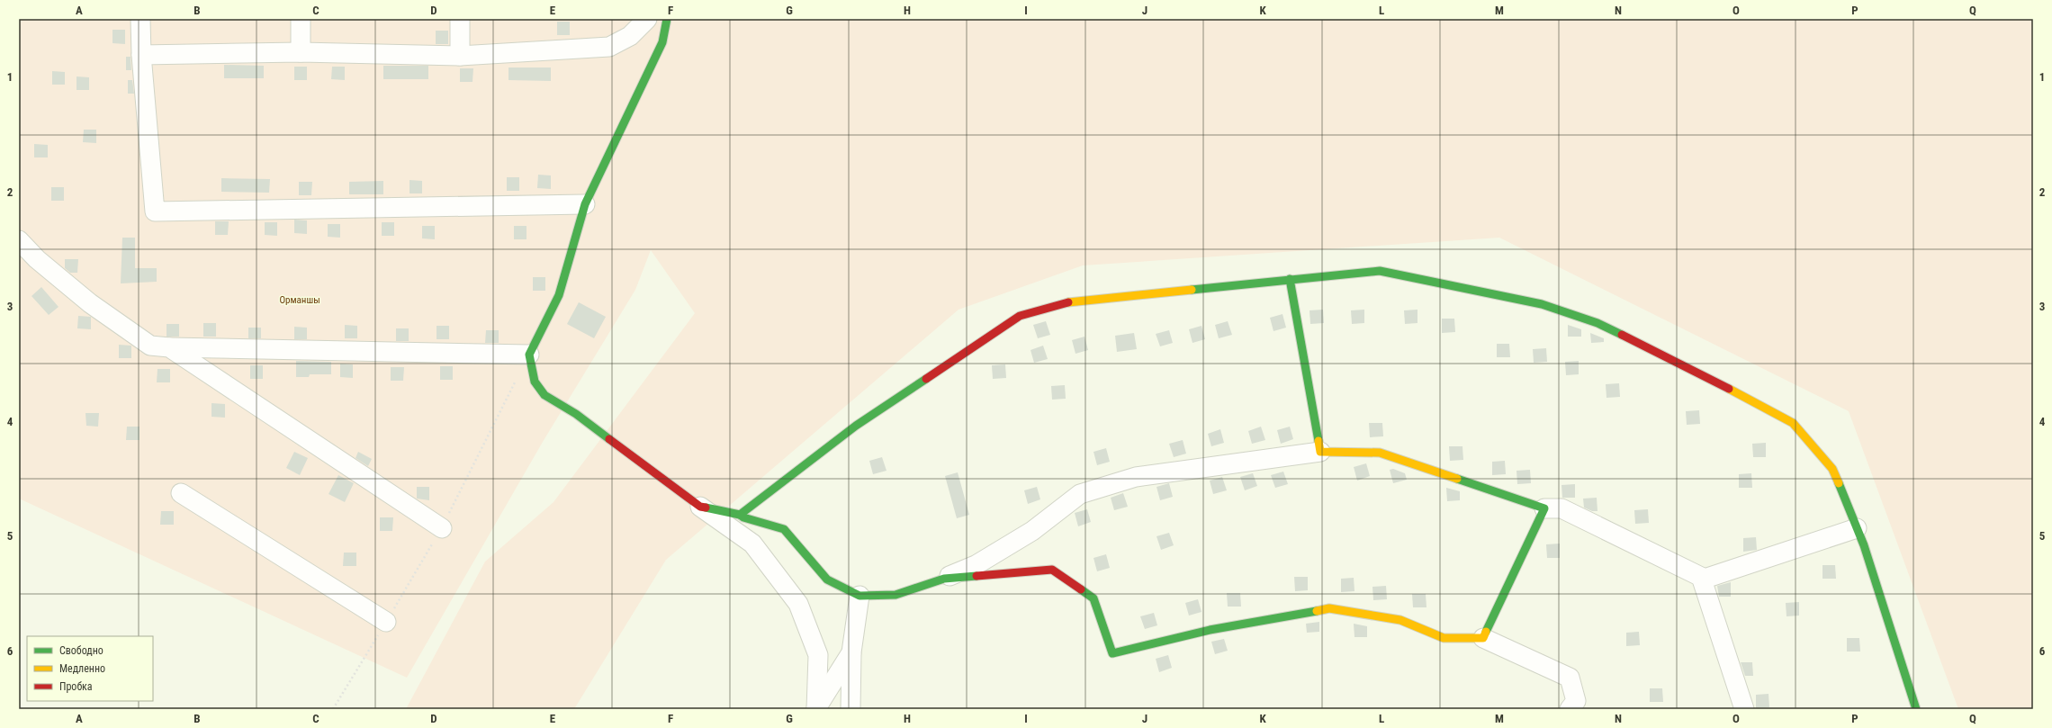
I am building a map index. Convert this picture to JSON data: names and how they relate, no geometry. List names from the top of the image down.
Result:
{
  "parks": ["Орманшы"],
  "legend": ["Свободно", "Медленно", "Пробка"],
  "grid": {
    "columns": [
      "A",
      "B",
      "C",
      "D",
      "E",
      "F",
      "G",
      "H",
      "I",
      "J",
      "K",
      "L",
      "M",
      "N",
      "O",
      "P",
      "Q"
    ],
    "rows": [
      "1",
      "2",
      "3",
      "4",
      "5",
      "6"
    ]
  }
}
